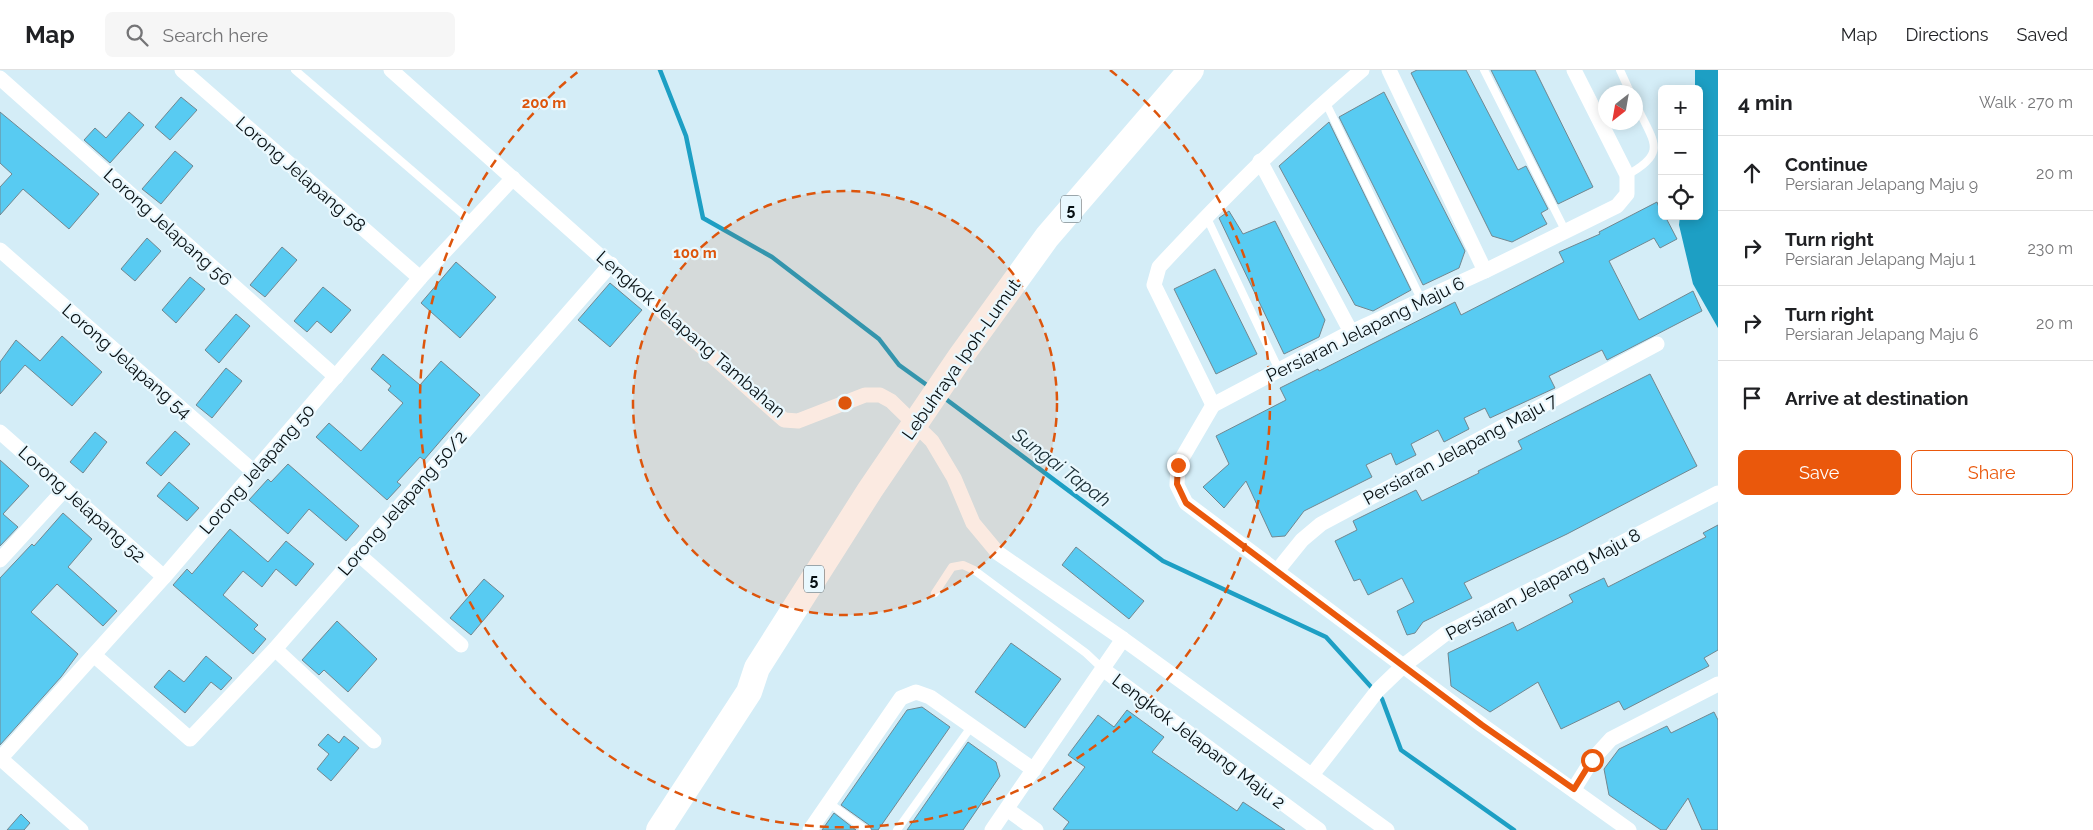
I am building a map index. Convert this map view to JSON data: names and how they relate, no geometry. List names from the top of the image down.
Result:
{
  "streets": {
    "highway": ["5", "Lebuhraya Ipoh-Lumut"],
    "street": [
      "Lorong Jelapang 58",
      "Lorong Jelapang 56",
      "Persiaran Jelapang Maju 6",
      "Lengkok Jelapang Tambahan",
      "Lorong Jelapang 54",
      "Persiaran Jelapang Maju 7",
      "Lorong Jelapang 50",
      "Lorong Jelapang 50/2",
      "Lorong Jelapang 52",
      "Persiaran Jelapang Maju 8",
      "Lengkok Jelapang Maju 2"
    ]
  },
  "crossings": [
    ["Lorong Jelapang 58", "Lorong Jelapang 50"],
    ["Lorong Jelapang 56", "Lorong Jelapang 50"],
    ["Lengkok Jelapang Tambahan", "Lorong Jelapang 50"],
    ["Lengkok Jelapang Tambahan", "Lorong Jelapang 50/2"],
    ["Lengkok Jelapang Tambahan", "Persiaran Jelapang Maju 8"],
    ["Lorong Jelapang 54", "Lorong Jelapang 50"],
    ["Lorong Jelapang 50", "Lorong Jelapang 50/2"],
    ["Lorong Jelapang 50", "Lorong Jelapang 52"]
  ],
  "water": ["Sungai Tapah"],
  "north": "bottom left",
  "page": {
    "header": "Map",
    "search": "Search here",
    "nav": ["Map", "Directions", "Saved"],
    "heading": ["4 min", "Walk · 270 m"],
    "map_buttons": ["+", "−"],
    "list": [
      ["Continue", "Persiaran Jelapang Maju 9", "20 m"],
      ["Turn right", "Persiaran Jelapang Maju 1", "230 m"],
      ["Turn right", "Persiaran Jelapang Maju 6", "20 m"],
      "Arrive at destination"
    ],
    "buttons": ["Save", "Share"]
  },
  "rings": ["200 m", "100 m"]
}
